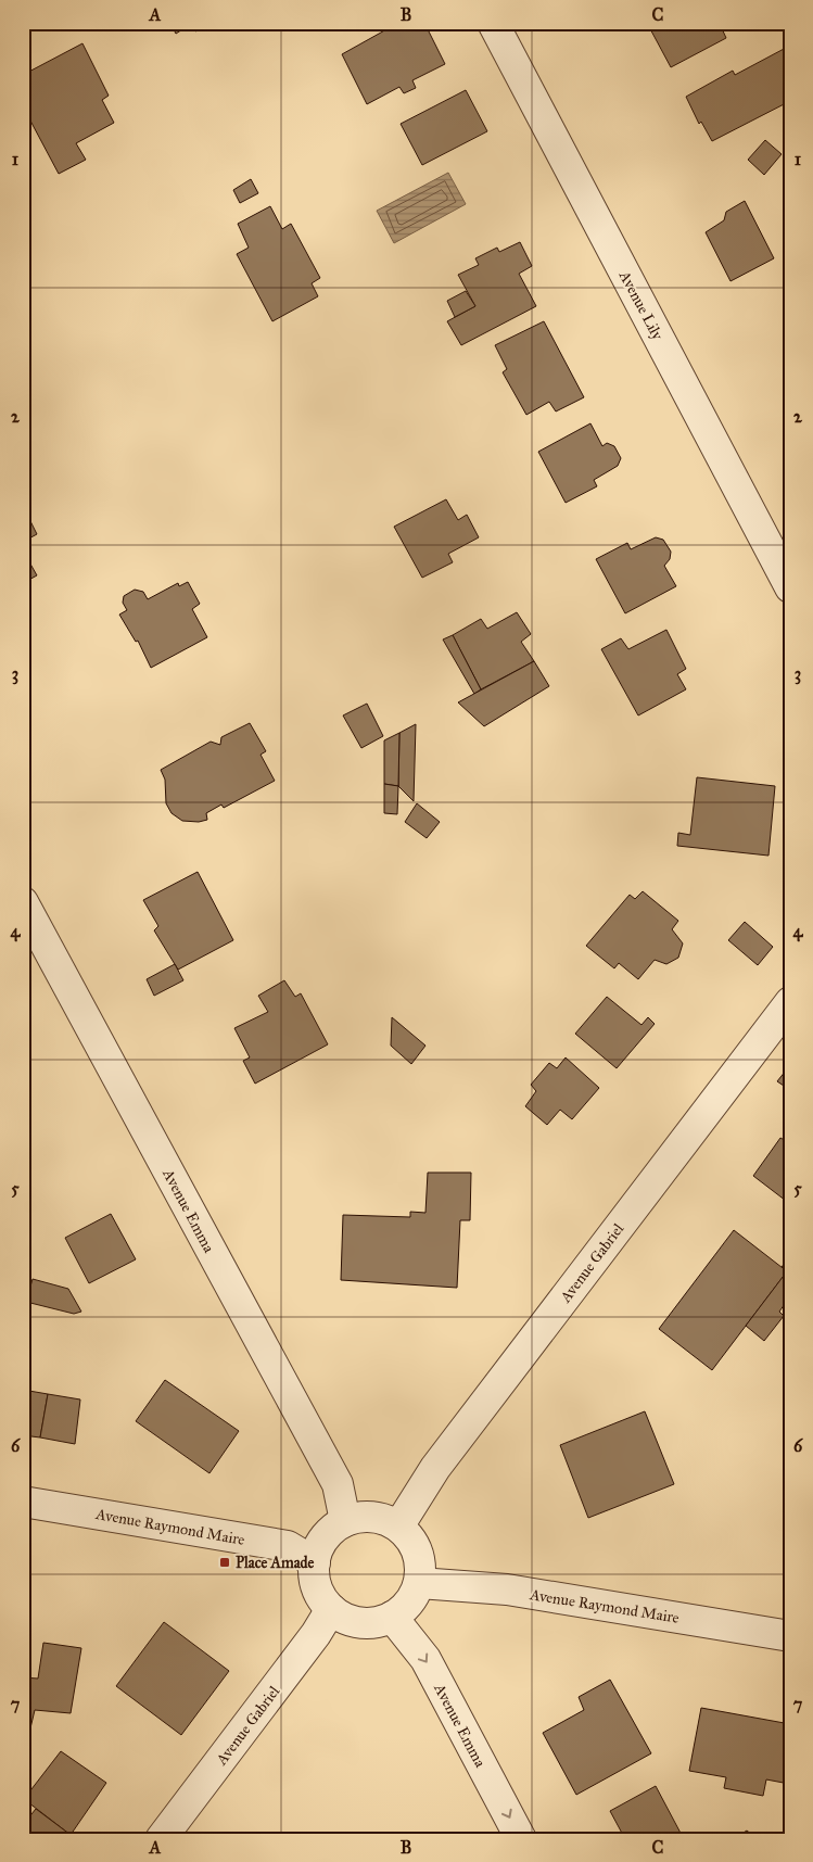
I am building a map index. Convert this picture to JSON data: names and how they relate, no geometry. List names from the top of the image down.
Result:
{
  "streets": {
    "street": [
      "Avenue Lily",
      "Avenue Emma",
      "Avenue Gabriel",
      "Avenue Raymond Maire"
    ]
  },
  "crossings": [
    ["Avenue Emma", "Avenue Gabriel"],
    ["Avenue Emma", "Avenue Raymond Maire"],
    ["Avenue Gabriel", "Avenue Raymond Maire"]
  ],
  "places": {
    "transit": ["Place Amade"]
  },
  "grid": {
    "columns": ["A", "B", "C"],
    "rows": [
      "1",
      "2",
      "3",
      "4",
      "5",
      "6",
      "7"
    ]
  }
}
